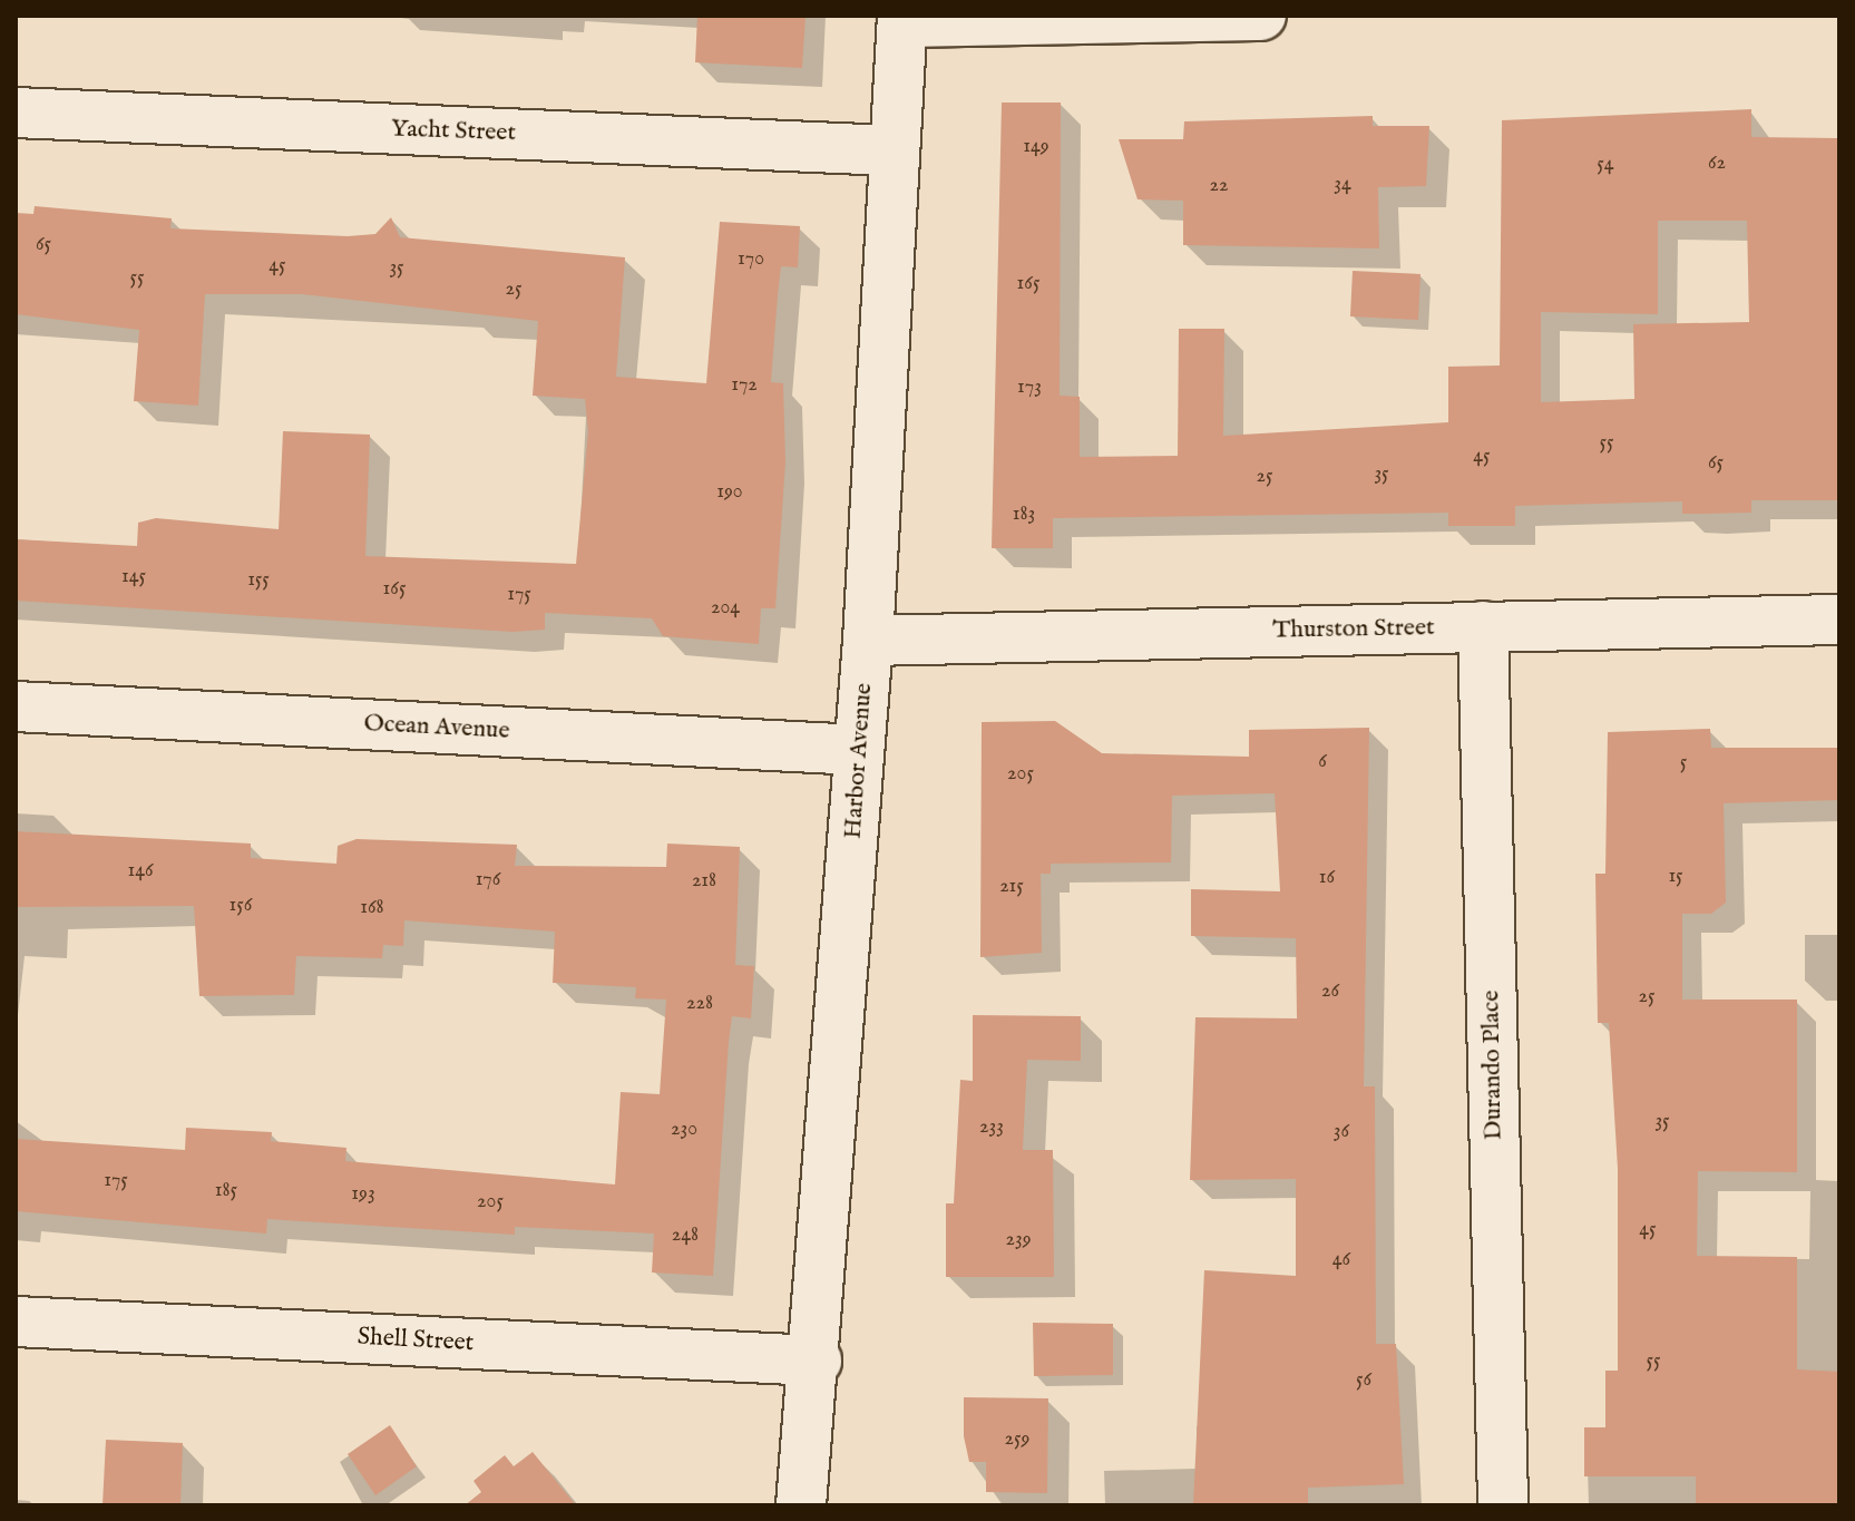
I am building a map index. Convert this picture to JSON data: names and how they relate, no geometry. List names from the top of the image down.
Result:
{
  "streets": {
    "street": [
      "Yacht Street",
      "Thurston Street",
      "Ocean Avenue",
      "Harbor Avenue",
      "Durando Place",
      "Shell Street"
    ]
  },
  "crossings": [
    ["Yacht Street", "Harbor Avenue"],
    ["Thurston Street", "Harbor Avenue"],
    ["Thurston Street", "Durando Place"],
    ["Ocean Avenue", "Harbor Avenue"],
    ["Harbor Avenue", "Shell Street"]
  ],
  "house_numbers": [
    "149",
    "62",
    "54",
    "34",
    "22",
    "65",
    "170",
    "45",
    "35",
    "55",
    "165",
    "25",
    "172",
    "173",
    "55",
    "45",
    "65",
    "35",
    "25",
    "190",
    "183",
    "145",
    "155",
    "165",
    "175",
    "204",
    "6",
    "5",
    "205",
    "146",
    "15",
    "16",
    "176",
    "218",
    "215",
    "156",
    "168",
    "26",
    "25",
    "228",
    "35",
    "233",
    "230",
    "36",
    "175",
    "185",
    "193",
    "205",
    "45",
    "248",
    "239",
    "46",
    "55",
    "56",
    "259"
  ]
}
